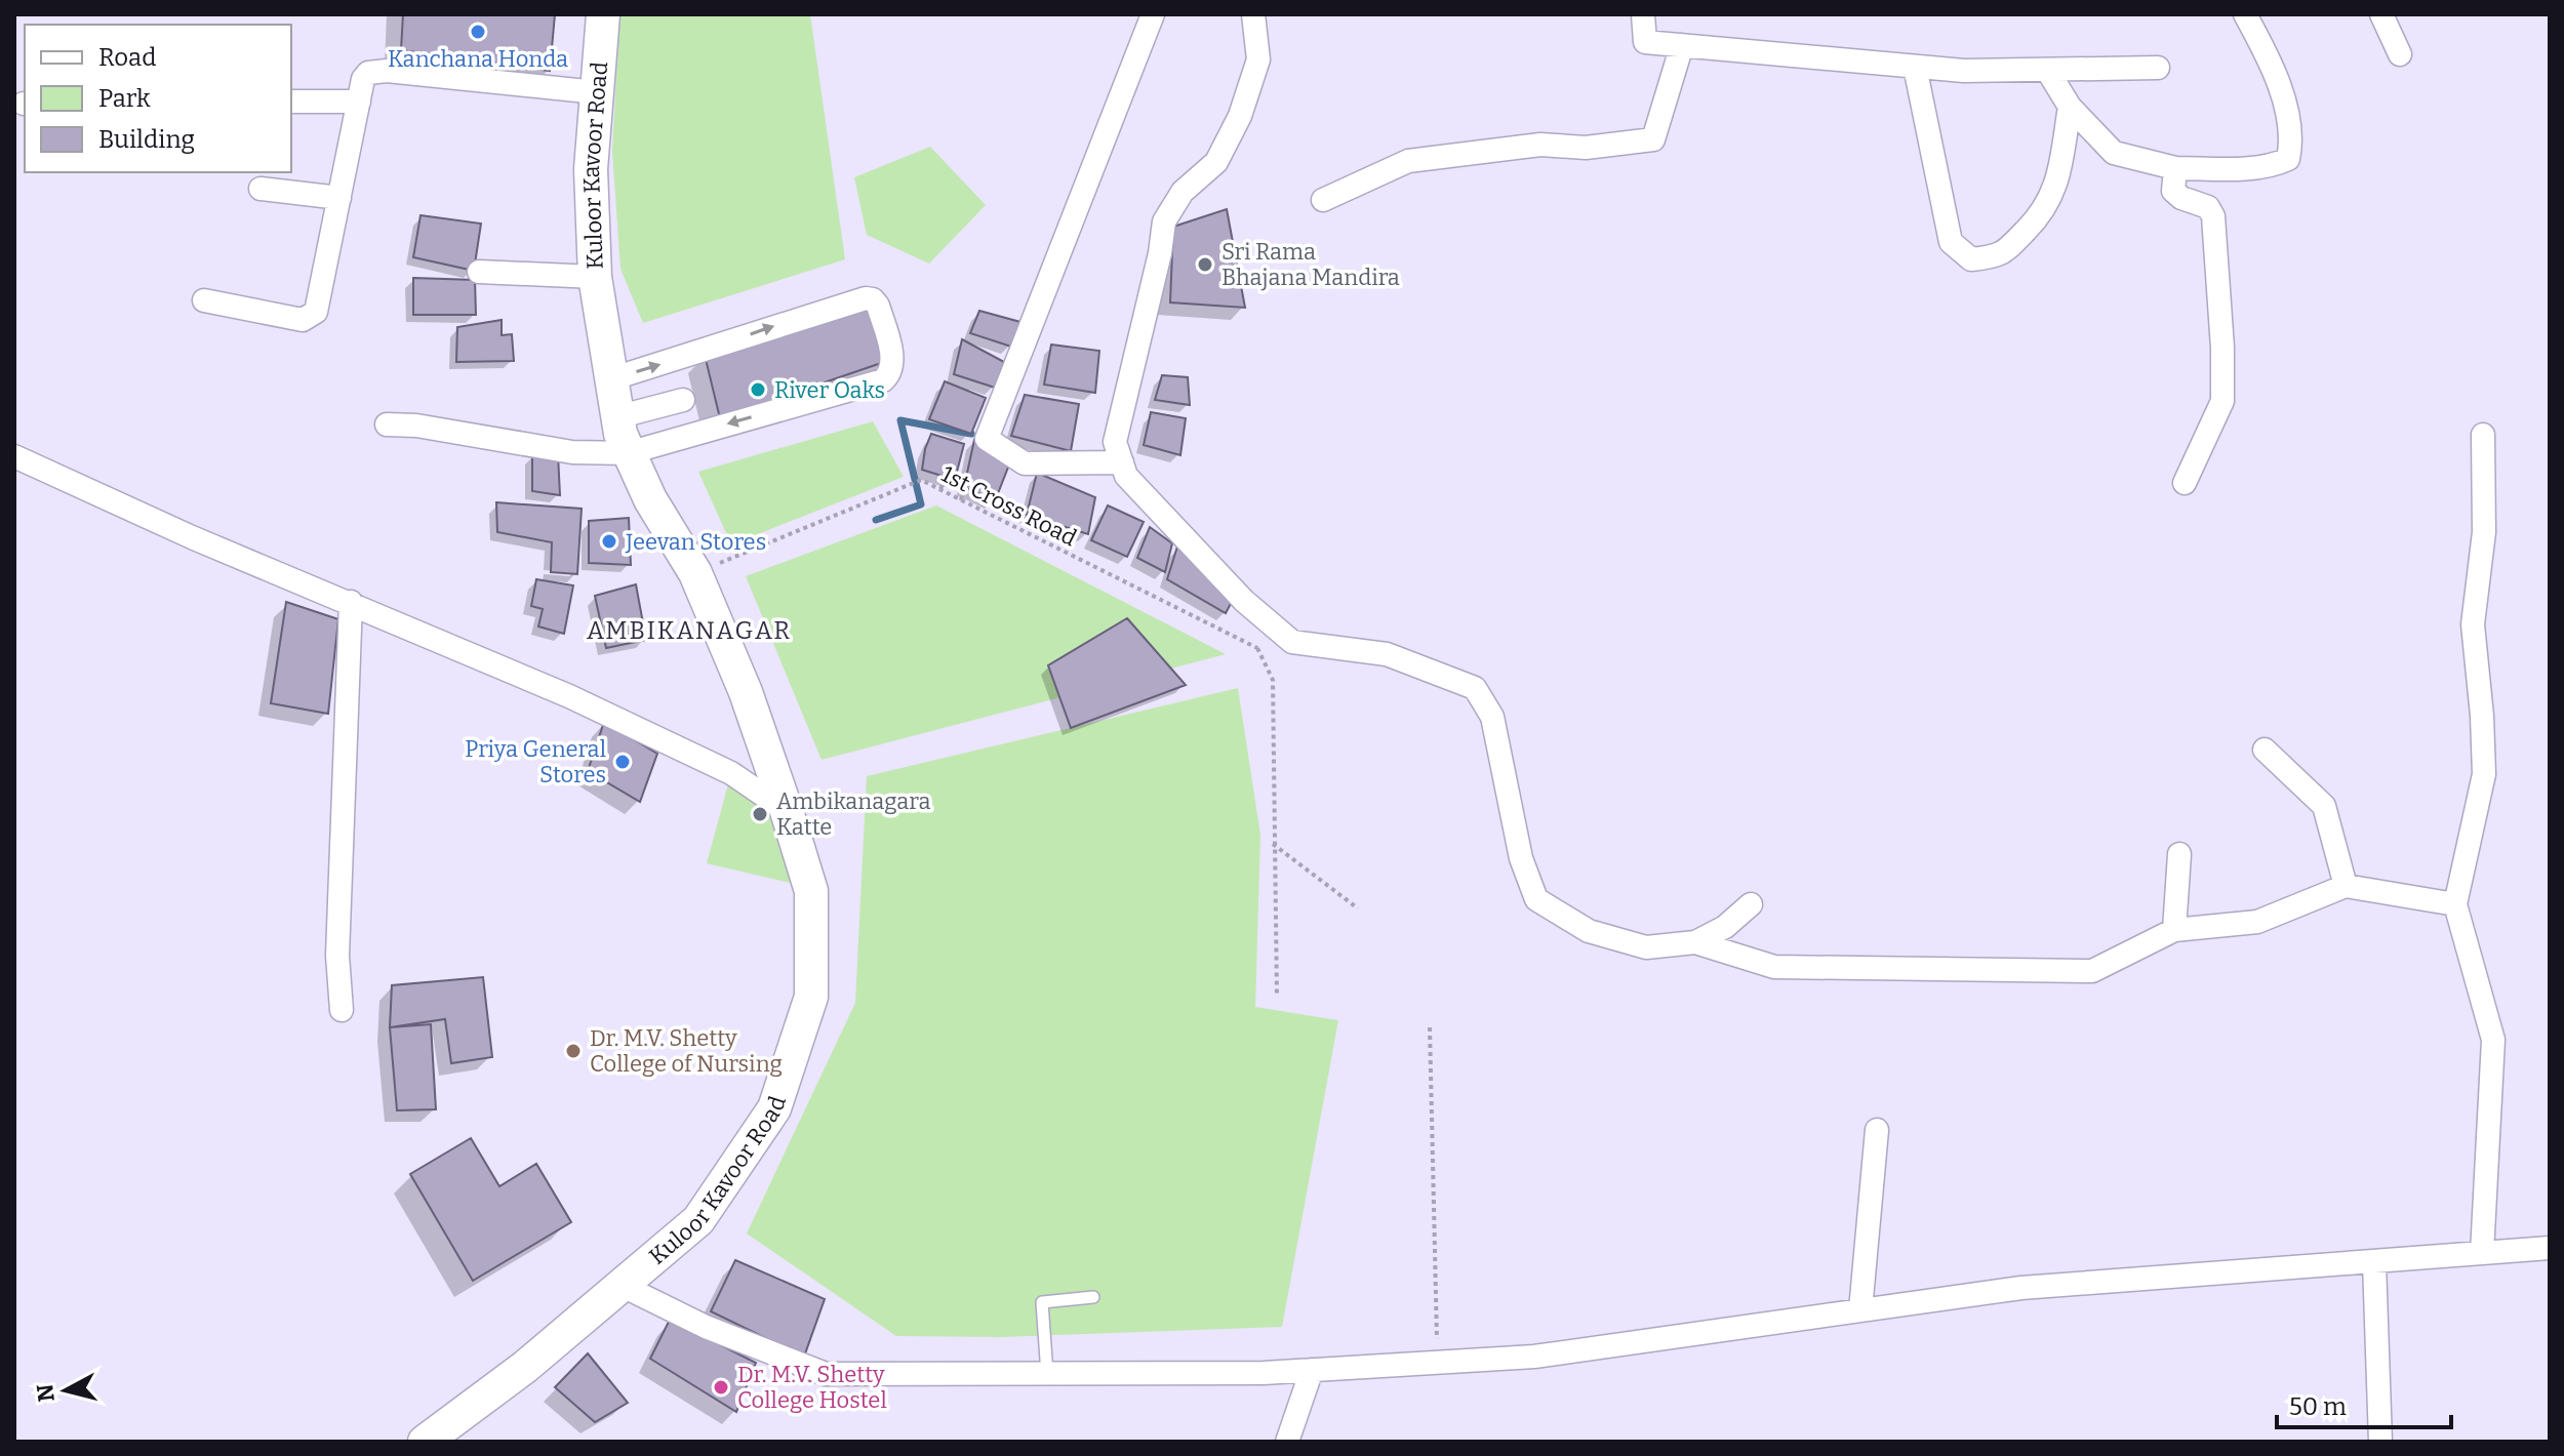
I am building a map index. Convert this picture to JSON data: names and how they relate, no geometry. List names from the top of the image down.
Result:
{
  "streets": {
    "main road": ["Kuloor Kavoor Road"],
    "path": ["1st Cross Road"]
  },
  "crossings": [
    ["Kuloor Kavoor Road", "1st Cross Road"]
  ],
  "districts": ["AMBIKANAGAR"],
  "places": [
    "Kanchana Honda",
    "Sri Rama Bhajana Mandira",
    "River Oaks",
    "Jeevan Stores",
    "Priya General Stores",
    "Ambikanagara Katte",
    "Dr. M.V. Shetty College of Nursing",
    "Dr. M.V. Shetty College Hostel"
  ],
  "legend": ["Road", "Park", "Building"],
  "scale_bar": "50 m",
  "north": "left"
}
